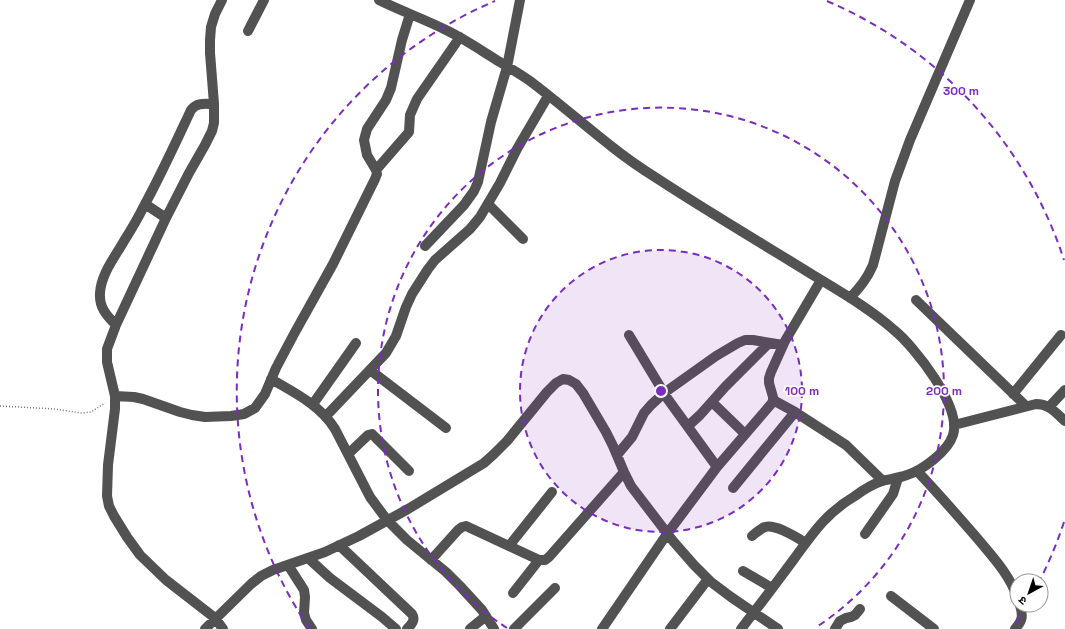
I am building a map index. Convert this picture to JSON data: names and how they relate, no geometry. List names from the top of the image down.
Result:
{
  "north": "bottom left",
  "rings": ["300 m", "100 m", "200 m"]
}
